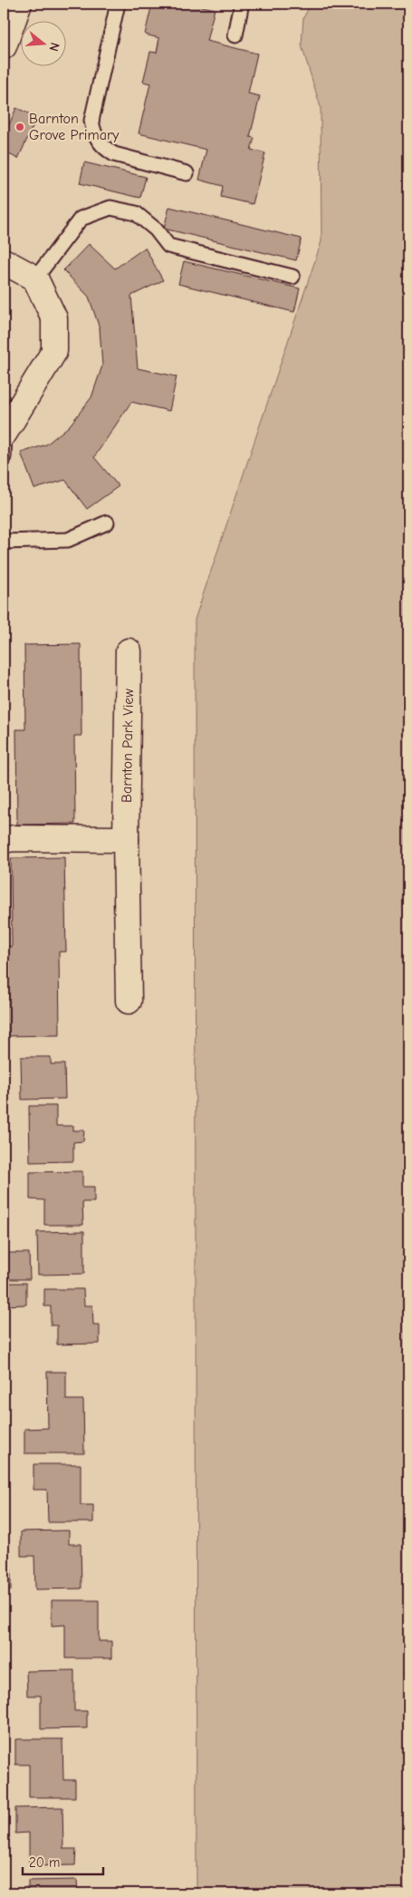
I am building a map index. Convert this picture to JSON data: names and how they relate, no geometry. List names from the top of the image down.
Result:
{
  "streets": {
    "street": ["Barnton Park View"]
  },
  "places": ["Barnton Grove Primary"],
  "scale_bar": "20 m",
  "north": "right"
}
